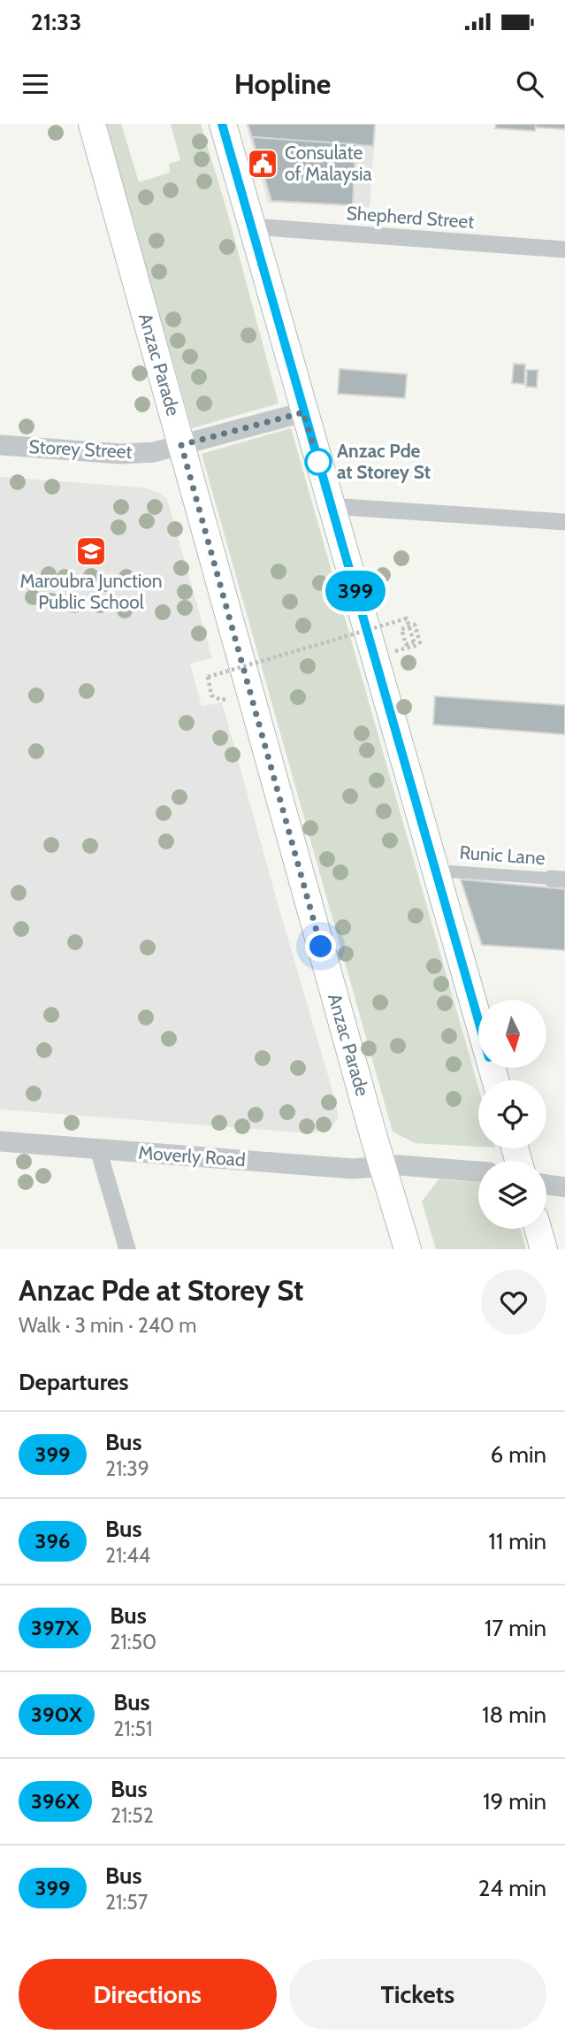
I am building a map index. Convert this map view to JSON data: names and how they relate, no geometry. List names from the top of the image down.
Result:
{
  "streets": {
    "main road": ["Anzac Parade"],
    "street": [
      "Shepherd Street",
      "Storey Street",
      "Runic Lane",
      "Moverly Road"
    ]
  },
  "crossings": [
    ["Anzac Parade", "Storey Street"],
    ["Anzac Parade", "Moverly Road"]
  ],
  "places": {
    "public building": ["Consulate of Malaysia"],
    "other": ["Anzac Pde at Storey St"],
    "school or university": ["Maroubra Junction Public School"]
  },
  "lines": ["bus line 399"],
  "north": "bottom",
  "page": {
    "status": "21:33",
    "header": "Hopline",
    "on_map": "399",
    "heading": [
      ["Anzac Pde at Storey St", "Walk · 3 min · 240 m"],
      "Departures"
    ],
    "list": [
      {
        "mark": "399",
        "name": "Bus",
        "note": "21:39",
        "value": "6 min"
      },
      {
        "mark": "396",
        "name": "Bus",
        "note": "21:44",
        "value": "11 min"
      },
      {
        "mark": "397X",
        "name": "Bus",
        "note": "21:50",
        "value": "17 min"
      },
      {
        "mark": "390X",
        "name": "Bus",
        "note": "21:51",
        "value": "18 min"
      },
      {
        "mark": "396X",
        "name": "Bus",
        "note": "21:52",
        "value": "19 min"
      },
      {
        "mark": "399",
        "name": "Bus",
        "note": "21:57",
        "value": "24 min"
      }
    ],
    "buttons": ["Directions", "Tickets"]
  }
}
